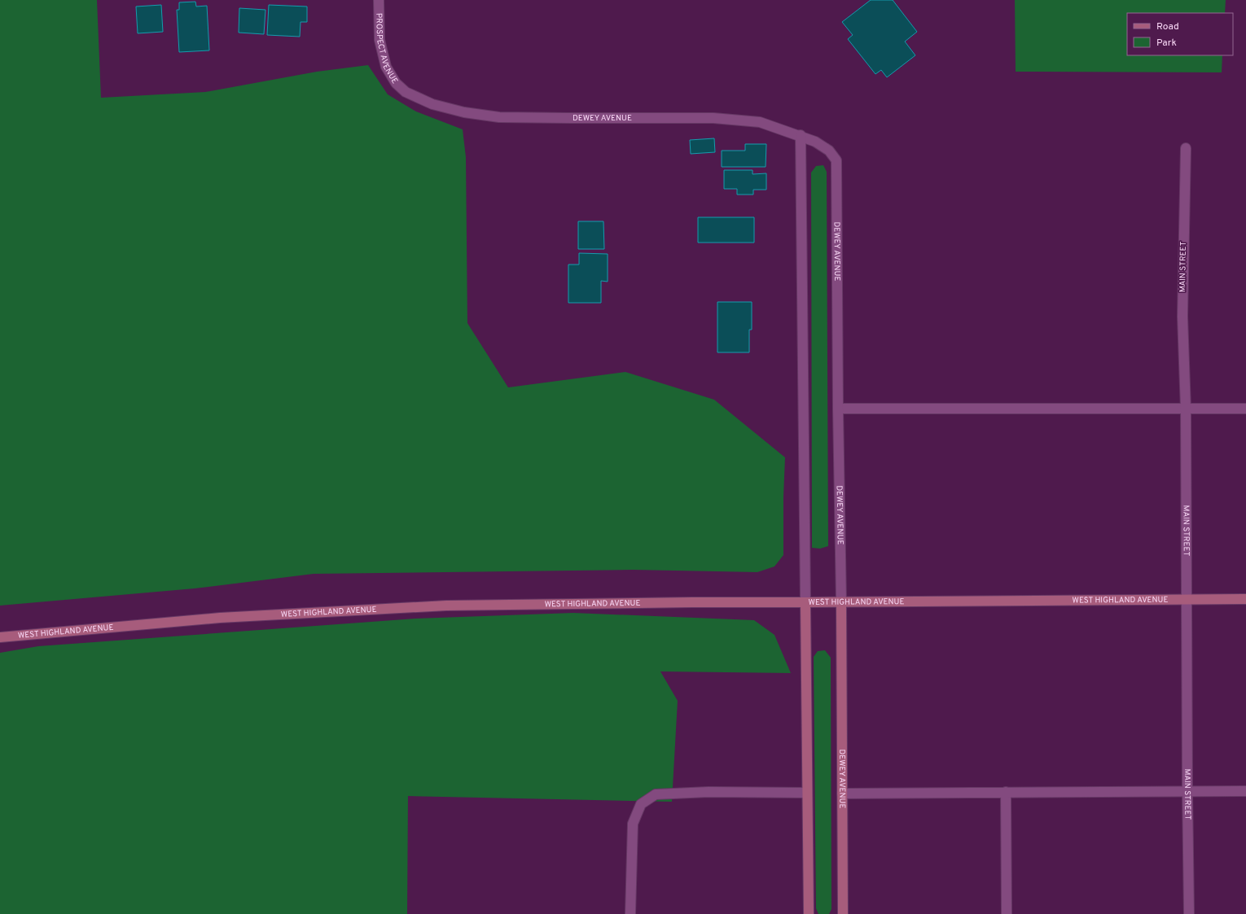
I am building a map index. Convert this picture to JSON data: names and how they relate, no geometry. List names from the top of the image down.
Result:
{
  "streets": {
    "street": [
      "PROSPECT AVENUE",
      "DEWEY AVENUE",
      "MAIN STREET",
      "WEST HIGHLAND AVENUE"
    ]
  },
  "crossings": [
    ["PROSPECT AVENUE", "DEWEY AVENUE"],
    ["DEWEY AVENUE", "WEST HIGHLAND AVENUE"],
    ["MAIN STREET", "WEST HIGHLAND AVENUE"]
  ],
  "legend": ["Road", "Park"]
}
